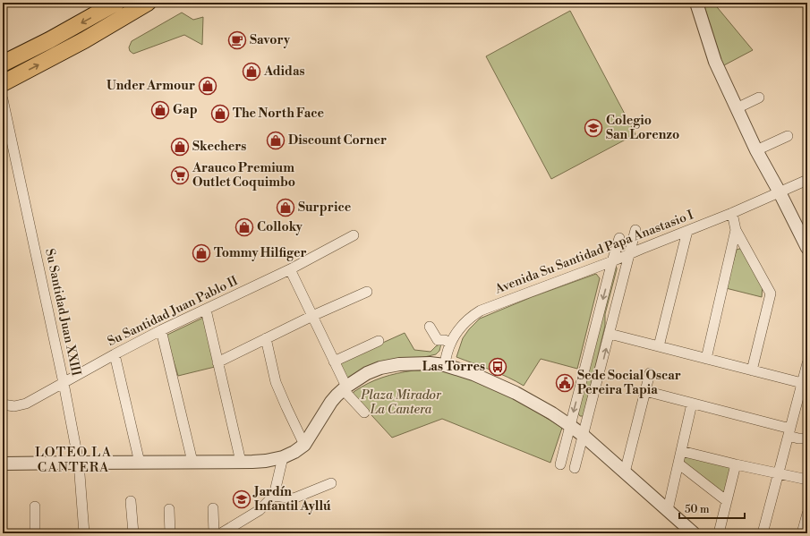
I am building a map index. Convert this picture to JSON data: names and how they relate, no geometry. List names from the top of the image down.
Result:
{
  "streets": {
    "street": ["Avenida Su Santidad Papa Anastasio I", "Su Santidad Juan Pablo II", "Su Santidad Juan XXIII"]
  },
  "crossings": [
    ["Su Santidad Juan Pablo II", "Su Santidad Juan XXIII"]
  ],
  "districts": ["LOTEO LA CANTERA"],
  "parks": ["Plaza Mirador La Cantera"],
  "places": {
    "cafe": ["Savory"],
    "shop": [
      "Adidas",
      "Under Armour",
      "Gap",
      "The North Face",
      "Discount Corner",
      "Skechers",
      "Surprice",
      "Colloky",
      "Tommy Hilfiger"
    ],
    "school or university": ["Colegio San Lorenzo", "Jardín Infantil Ayllú"],
    "supermarket": ["Arauco Premium Outlet Coquimbo"],
    "bus stop": ["Las Torres"],
    "public building": ["Sede Social Oscar Pereira Tapia"]
  },
  "scale_bar": "50 m"
}
